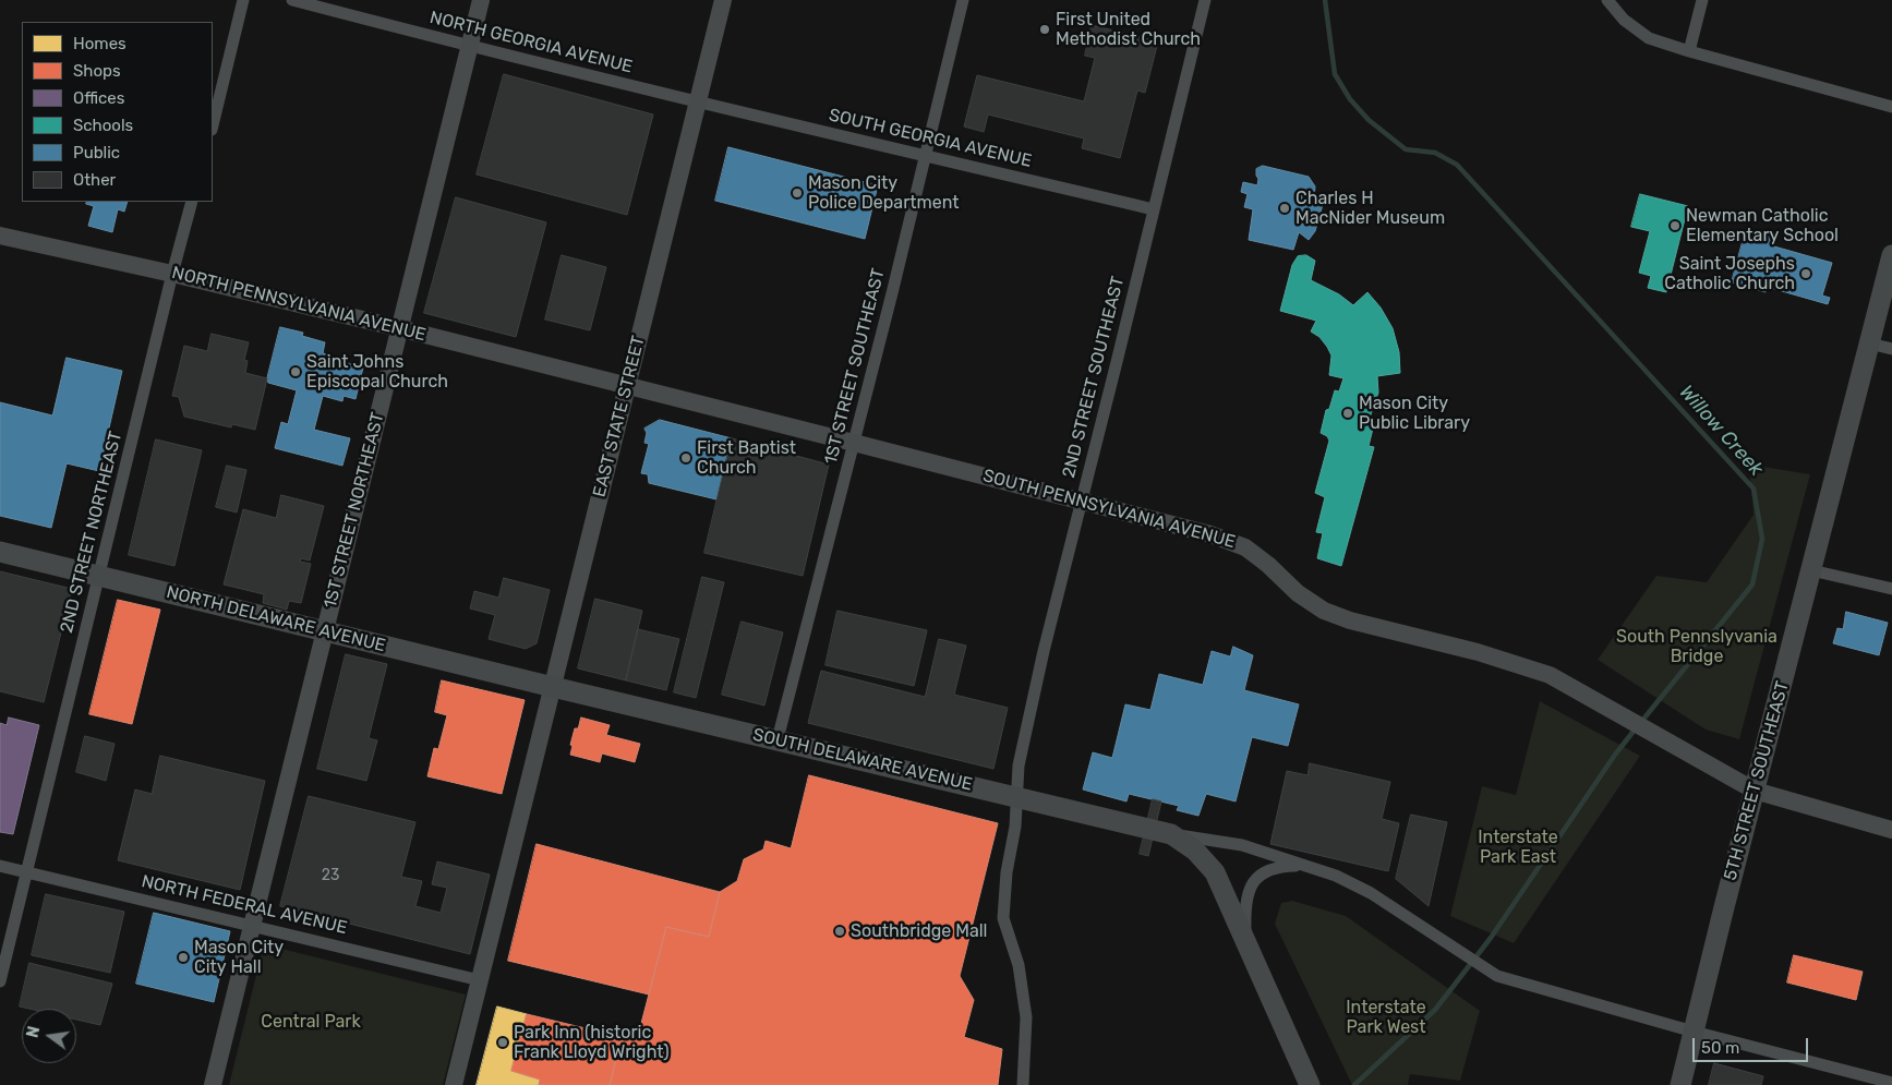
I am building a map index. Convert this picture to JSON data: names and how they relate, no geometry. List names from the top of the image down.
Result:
{
  "streets": {
    "main road": [
      "NORTH PENNSYLVANIA AVENUE",
      "EAST STATE STREET",
      "SOUTH PENNSYLVANIA AVENUE",
      "1ST STREET NORTHEAST",
      "NORTH DELAWARE AVENUE",
      "SOUTH DELAWARE AVENUE",
      "5TH STREET SOUTHEAST"
    ],
    "street": [
      "NORTH GEORGIA AVENUE",
      "SOUTH GEORGIA AVENUE",
      "1ST STREET SOUTHEAST",
      "2ND STREET SOUTHEAST",
      "2ND STREET NORTHEAST",
      "NORTH FEDERAL AVENUE"
    ]
  },
  "crossings": [
    ["NORTH GEORGIA AVENUE", "SOUTH GEORGIA AVENUE"],
    ["NORTH GEORGIA AVENUE", "EAST STATE STREET"],
    ["NORTH GEORGIA AVENUE", "1ST STREET NORTHEAST"],
    ["SOUTH GEORGIA AVENUE", "1ST STREET SOUTHEAST"],
    ["SOUTH GEORGIA AVENUE", "2ND STREET SOUTHEAST"],
    ["SOUTH GEORGIA AVENUE", "EAST STATE STREET"],
    ["NORTH PENNSYLVANIA AVENUE", "EAST STATE STREET"],
    ["NORTH PENNSYLVANIA AVENUE", "SOUTH PENNSYLVANIA AVENUE"],
    ["NORTH PENNSYLVANIA AVENUE", "1ST STREET NORTHEAST"],
    ["NORTH PENNSYLVANIA AVENUE", "2ND STREET NORTHEAST"],
    ["1ST STREET SOUTHEAST", "SOUTH PENNSYLVANIA AVENUE"],
    ["1ST STREET SOUTHEAST", "SOUTH DELAWARE AVENUE"],
    ["2ND STREET SOUTHEAST", "SOUTH PENNSYLVANIA AVENUE"],
    ["2ND STREET SOUTHEAST", "SOUTH DELAWARE AVENUE"],
    ["EAST STATE STREET", "SOUTH PENNSYLVANIA AVENUE"],
    ["EAST STATE STREET", "NORTH DELAWARE AVENUE"],
    ["EAST STATE STREET", "SOUTH DELAWARE AVENUE"],
    ["EAST STATE STREET", "NORTH FEDERAL AVENUE"],
    ["SOUTH PENNSYLVANIA AVENUE", "5TH STREET SOUTHEAST"],
    ["1ST STREET NORTHEAST", "NORTH DELAWARE AVENUE"],
    ["1ST STREET NORTHEAST", "NORTH FEDERAL AVENUE"],
    ["2ND STREET NORTHEAST", "NORTH DELAWARE AVENUE"],
    ["2ND STREET NORTHEAST", "NORTH FEDERAL AVENUE"],
    ["NORTH DELAWARE AVENUE", "SOUTH DELAWARE AVENUE"],
    ["SOUTH DELAWARE AVENUE", "5TH STREET SOUTHEAST"]
  ],
  "water": ["Willow Creek"],
  "parks": [
    "South Pennslyvania Bridge",
    "Interstate Park East",
    "Interstate Park West",
    "Central Park"
  ],
  "places": [
    "First United Methodist Church",
    "Mason City Police Department",
    "Charles H MacNider Museum",
    "Newman Catholic Elementary School",
    "Saint Josephs Catholic Church",
    "Saint Johns Episcopal Church",
    "Mason City Public Library",
    "First Baptist Church",
    "Southbridge Mall",
    "Mason City City Hall",
    "Park Inn (historic Frank Lloyd Wright)"
  ],
  "house_numbers": ["23"],
  "legend": [
    "Homes",
    "Shops",
    "Offices",
    "Schools",
    "Public",
    "Other"
  ],
  "scale_bar": "50 m",
  "north": "left"
}
